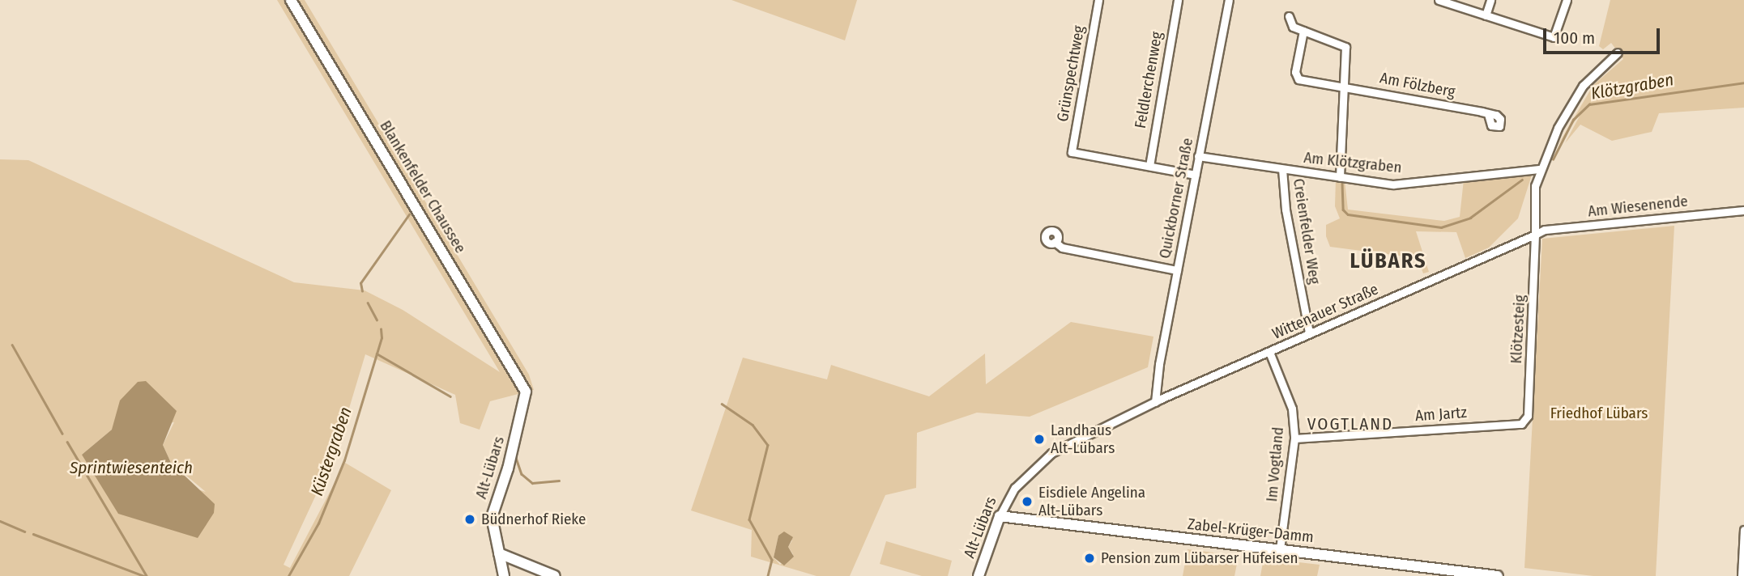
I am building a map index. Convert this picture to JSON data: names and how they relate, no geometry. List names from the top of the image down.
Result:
{
  "streets": {
    "street": [
      "Grünspechtweg",
      "Feldlerchenweg",
      "Am Fölzberg",
      "Am Klötzgraben",
      "Blankenfelder Chaussee",
      "Quickborner Straße",
      "Am Wiesenende",
      "Creienfelder Weg",
      "Wittenauer Straße",
      "Klötzesteig",
      "Am Jartz",
      "Im Vogtland",
      "Alt-Lübars",
      "Zabel-Krüger-Damm"
    ]
  },
  "crossings": [
    ["Grünspechtweg", "Feldlerchenweg"],
    ["Am Klötzgraben", "Quickborner Straße"],
    ["Am Klötzgraben", "Creienfelder Weg"],
    ["Blankenfelder Chaussee", "Alt-Lübars"],
    ["Quickborner Straße", "Wittenauer Straße"],
    ["Quickborner Straße", "Alt-Lübars"],
    ["Am Wiesenende", "Wittenauer Straße"],
    ["Am Wiesenende", "Klötzesteig"],
    ["Creienfelder Weg", "Wittenauer Straße"],
    ["Wittenauer Straße", "Klötzesteig"],
    ["Wittenauer Straße", "Im Vogtland"],
    ["Wittenauer Straße", "Alt-Lübars"],
    ["Klötzesteig", "Am Jartz"],
    ["Am Jartz", "Im Vogtland"],
    ["Im Vogtland", "Zabel-Krüger-Damm"],
    ["Alt-Lübars", "Zabel-Krüger-Damm"]
  ],
  "districts": ["LÜBARS", "VOGTLAND"],
  "water": ["Klötzgraben", "Küstergraben", "Sprintwiesenteich"],
  "parks": ["Friedhof Lübars"],
  "places": [
    "Landhaus Alt-Lübars",
    "Eisdiele Angelina Alt-Lübars",
    "Büdnerhof Rieke",
    "Pension zum Lübarser Hufeisen"
  ],
  "scale_bar": "100 m"
}
